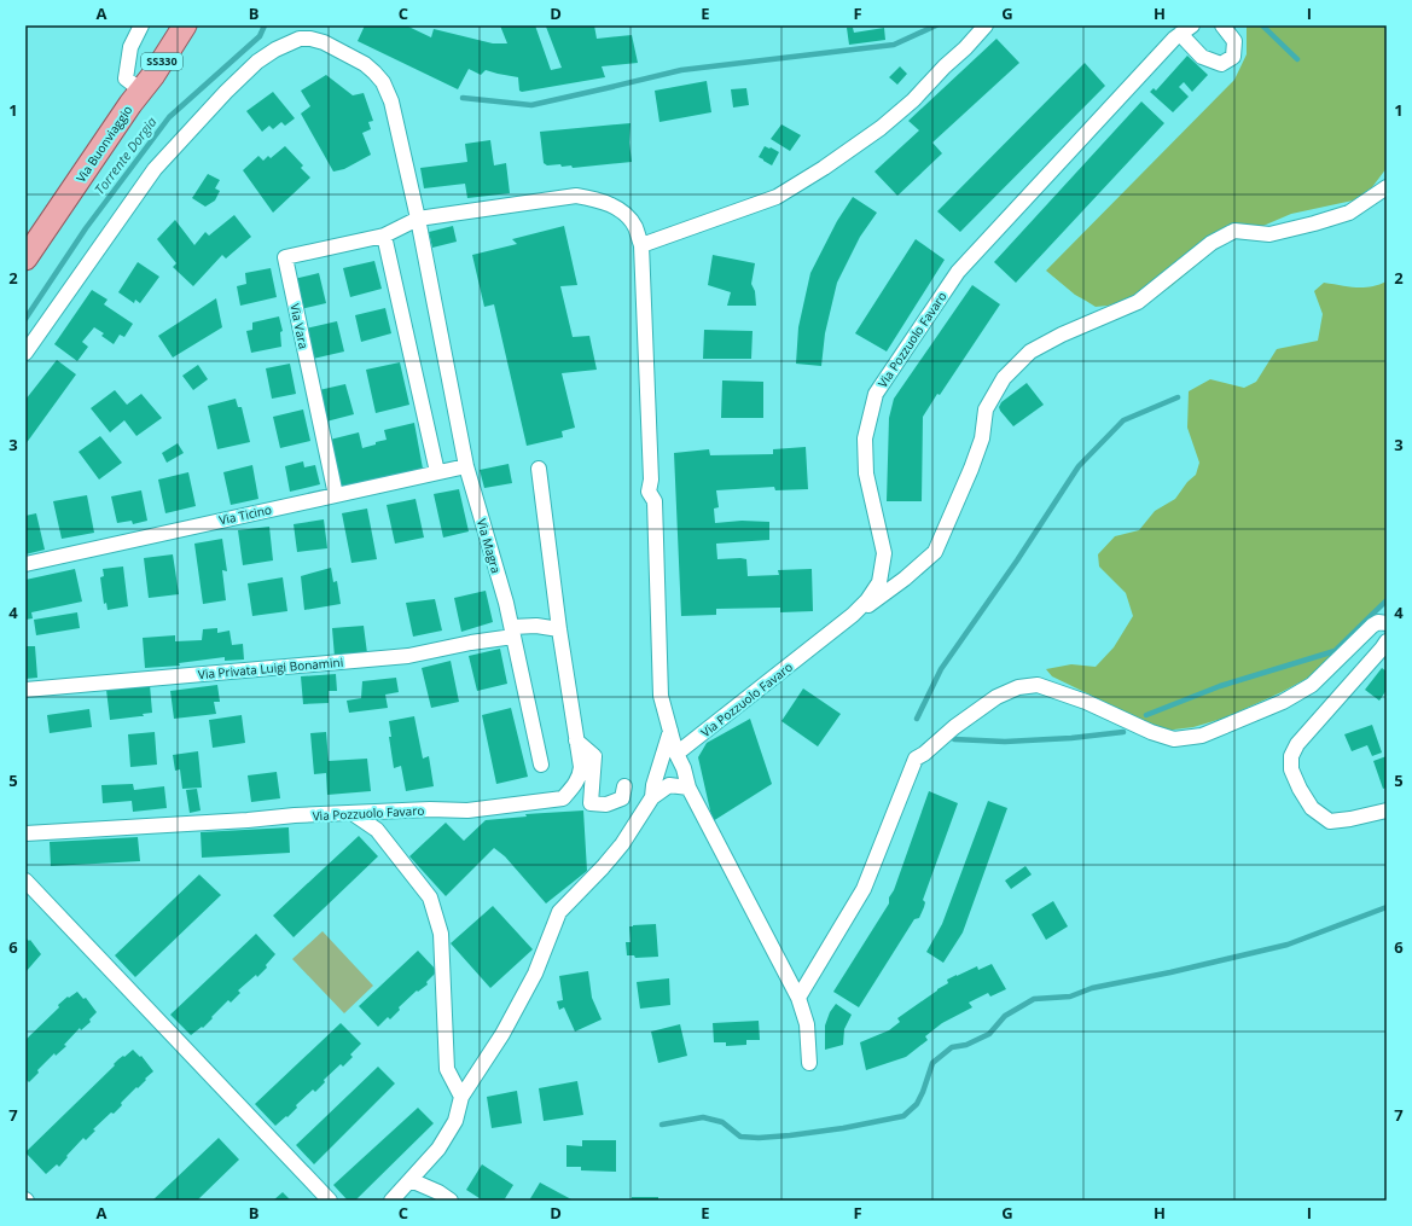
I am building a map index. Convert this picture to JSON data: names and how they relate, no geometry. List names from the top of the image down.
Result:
{
  "streets": {
    "main road": ["SS330", "Via Buonviaggio"],
    "street": [
      "Via Vara",
      "Via Pozzuolo Favaro",
      "Via Ticino",
      "Via Magra",
      "Via Privata Luigi Bonamini"
    ]
  },
  "crossings": [
    ["Via Vara", "Via Ticino"],
    ["Via Ticino", "Via Magra"],
    ["Via Magra", "Via Privata Luigi Bonamini"]
  ],
  "water": ["Torrente Dorgia"],
  "grid": {
    "columns": [
      "A",
      "B",
      "C",
      "D",
      "E",
      "F",
      "G",
      "H",
      "I"
    ],
    "rows": [
      "1",
      "2",
      "3",
      "4",
      "5",
      "6",
      "7"
    ]
  }
}
